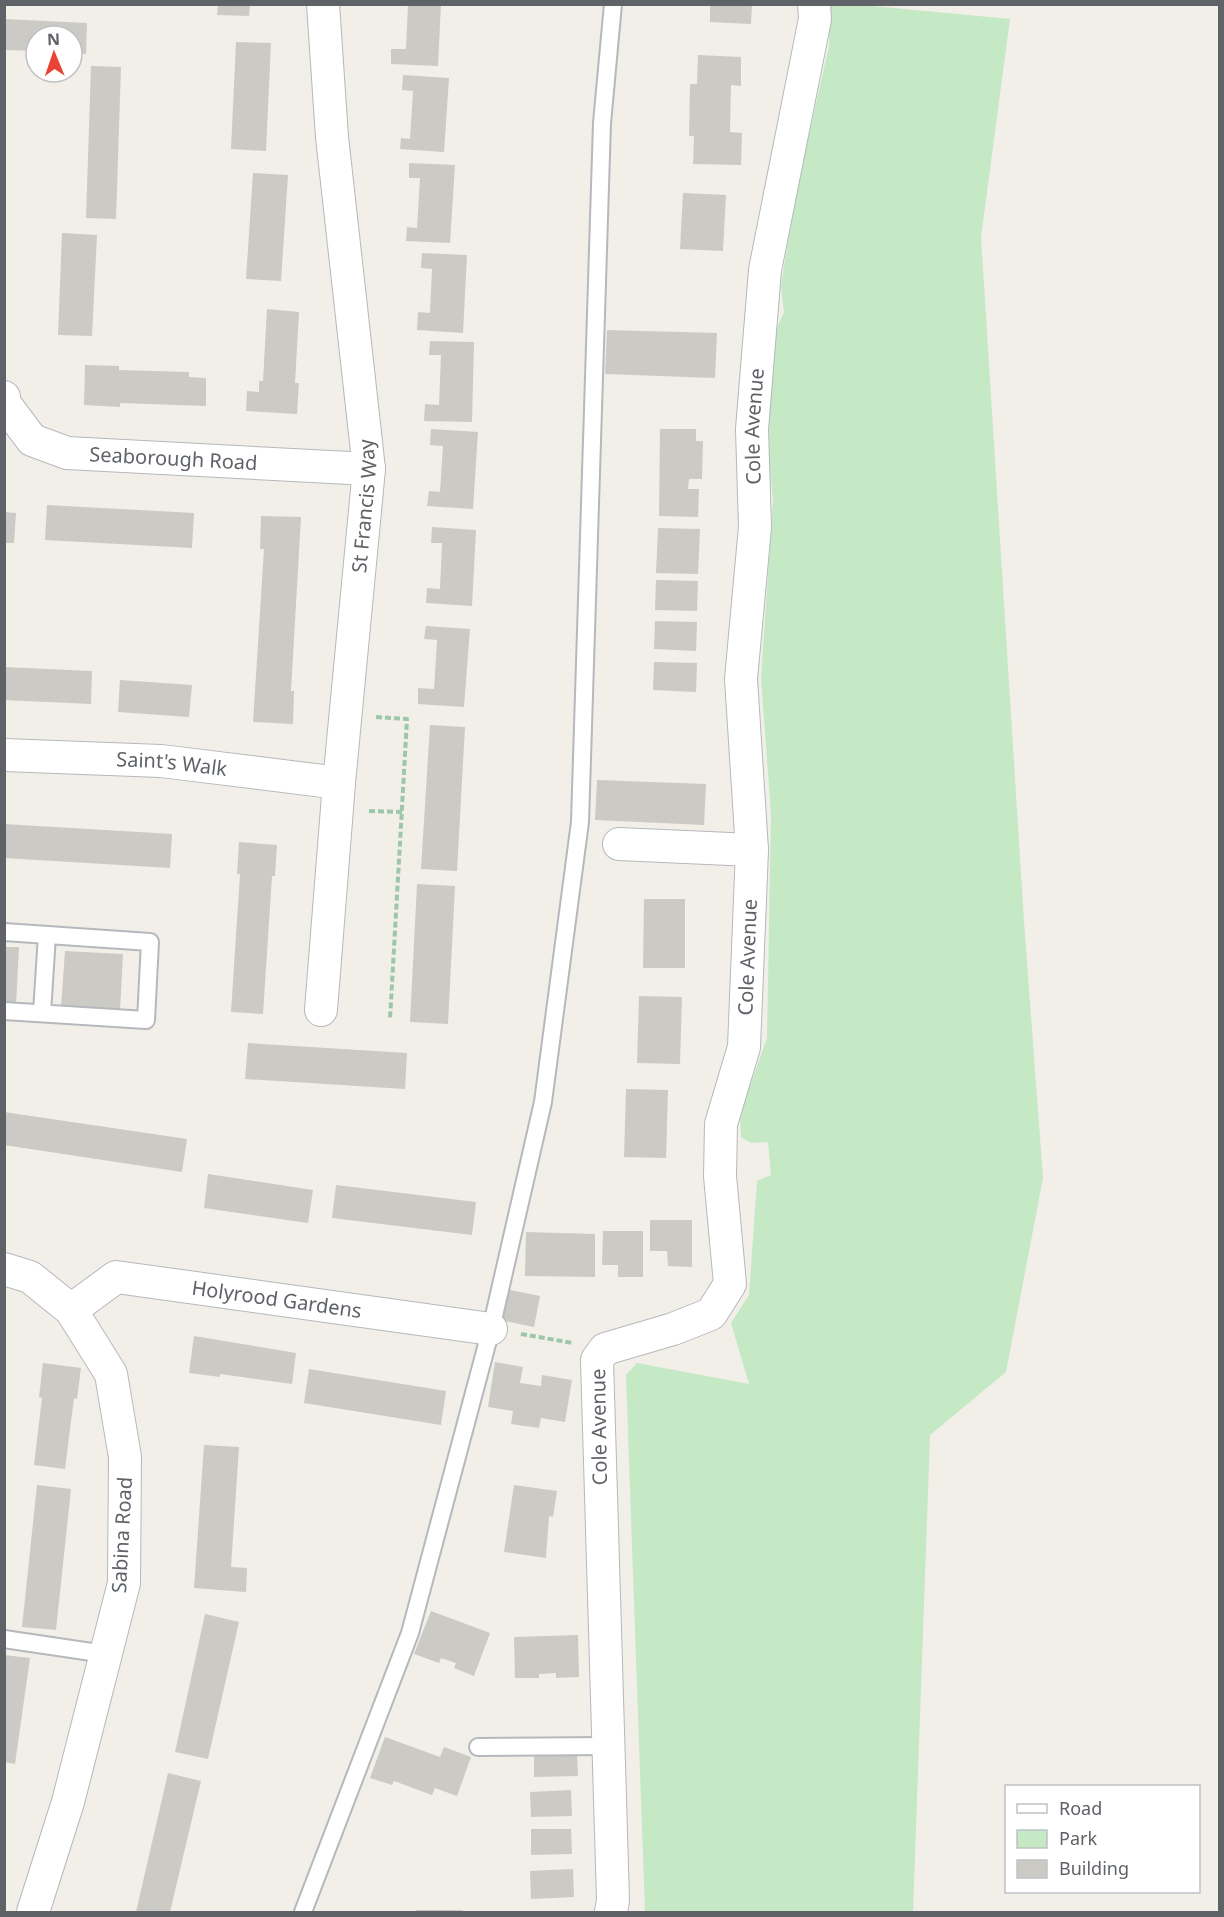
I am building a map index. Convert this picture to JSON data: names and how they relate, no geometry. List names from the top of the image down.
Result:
{
  "streets": {
    "street": [
      "Cole Avenue",
      "Seaborough Road",
      "St Francis Way",
      "Saint's Walk",
      "Holyrood Gardens",
      "Sabina Road"
    ]
  },
  "crossings": [
    ["Seaborough Road", "St Francis Way"],
    ["St Francis Way", "Saint's Walk"],
    ["Holyrood Gardens", "Sabina Road"]
  ],
  "legend": ["Road", "Park", "Building"],
  "north": "top"
}
